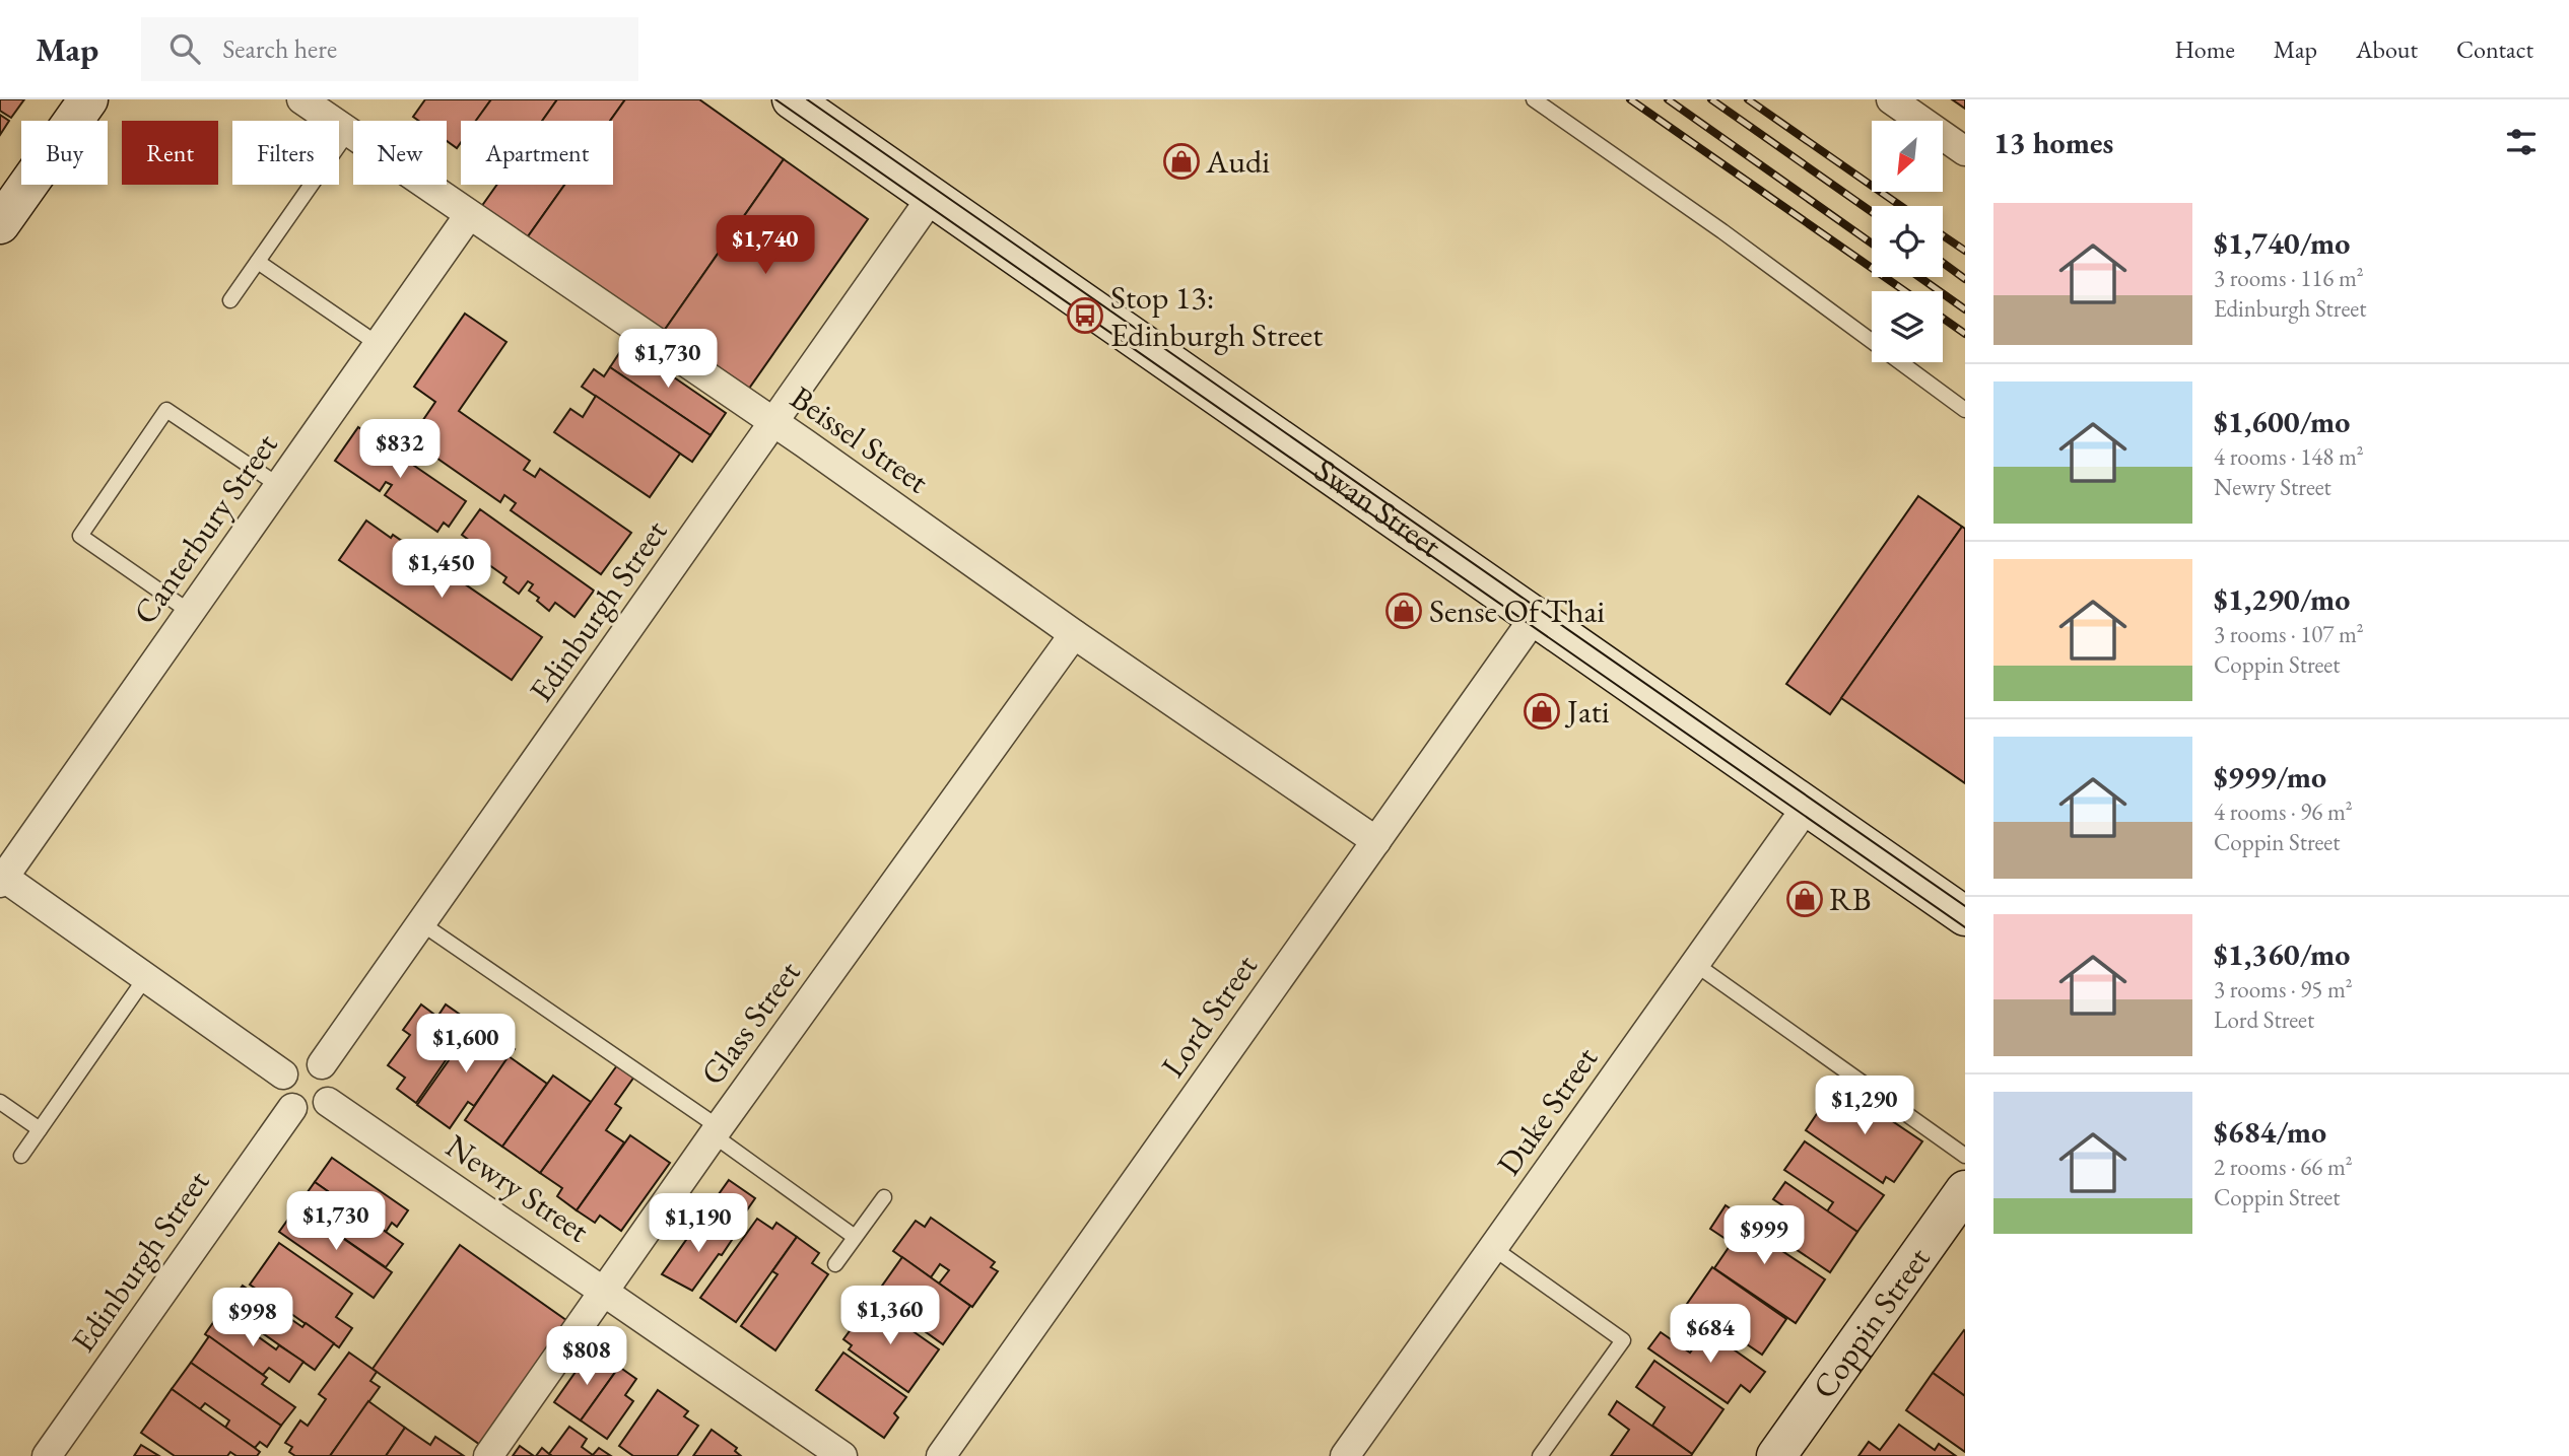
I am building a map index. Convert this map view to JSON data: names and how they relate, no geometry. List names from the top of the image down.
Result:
{
  "streets": {
    "main road": ["Swan Street", "Coppin Street"],
    "street": [
      "Beissel Street",
      "Canterbury Street",
      "Edinburgh Street",
      "Lord Street",
      "Glass Street",
      "Duke Street",
      "Newry Street"
    ]
  },
  "crossings": [
    ["Beissel Street", "Canterbury Street"],
    ["Beissel Street", "Edinburgh Street"],
    ["Beissel Street", "Lord Street"],
    ["Beissel Street", "Glass Street"],
    ["Swan Street", "Edinburgh Street"],
    ["Swan Street", "Lord Street"],
    ["Swan Street", "Duke Street"],
    ["Edinburgh Street", "Newry Street"],
    ["Glass Street", "Newry Street"]
  ],
  "places": {
    "shop": [
      "Audi",
      "Sense Of Thai",
      "Jati",
      "RB"
    ],
    "bus stop": ["Stop 13: Edinburgh Street"]
  },
  "north": "bottom left",
  "page": {
    "header": "Map",
    "search": "Search here",
    "nav": [
      "Home",
      "Map",
      "About",
      "Contact"
    ],
    "heading": "13 homes",
    "chip": [
      "Buy",
      "Rent",
      "Filters",
      "New",
      "Apartment"
    ],
    "list": [
      {
        "name": "$1,740/mo",
        "note": "3 rooms · 116 m² · Edinburgh Street"
      },
      {
        "name": "$1,600/mo",
        "note": "4 rooms · 148 m² · Newry Street"
      },
      {
        "name": "$1,290/mo",
        "note": "3 rooms · 107 m² · Coppin Street"
      },
      {
        "name": "$999/mo",
        "note": "4 rooms · 96 m² · Coppin Street"
      },
      {
        "name": "$1,360/mo",
        "note": "3 rooms · 95 m² · Lord Street"
      },
      {
        "name": "$684/mo",
        "note": "2 rooms · 66 m² · Coppin Street"
      }
    ],
    "price": [
      "$1,740",
      "$1,730",
      "$832",
      "$1,450",
      "$1,600",
      "$1,290",
      "$1,730",
      "$1,190",
      "$999",
      "$1,360",
      "$998",
      "$684",
      "$808"
    ]
  }
}
